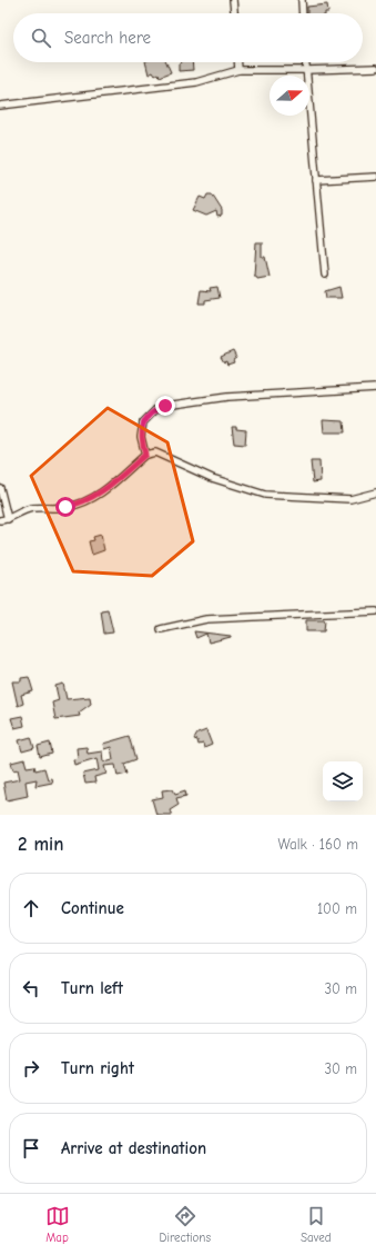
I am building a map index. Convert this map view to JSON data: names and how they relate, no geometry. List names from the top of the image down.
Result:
{
  "north": "right",
  "page": {
    "search": "Search here",
    "heading": ["2 min", "Walk · 160 m"],
    "list": [
      ["Continue", "100 m"],
      ["Turn left", "30 m"],
      ["Turn right", "30 m"],
      "Arrive at destination"
    ],
    "nav": ["Map", "Directions", "Saved"]
  }
}
